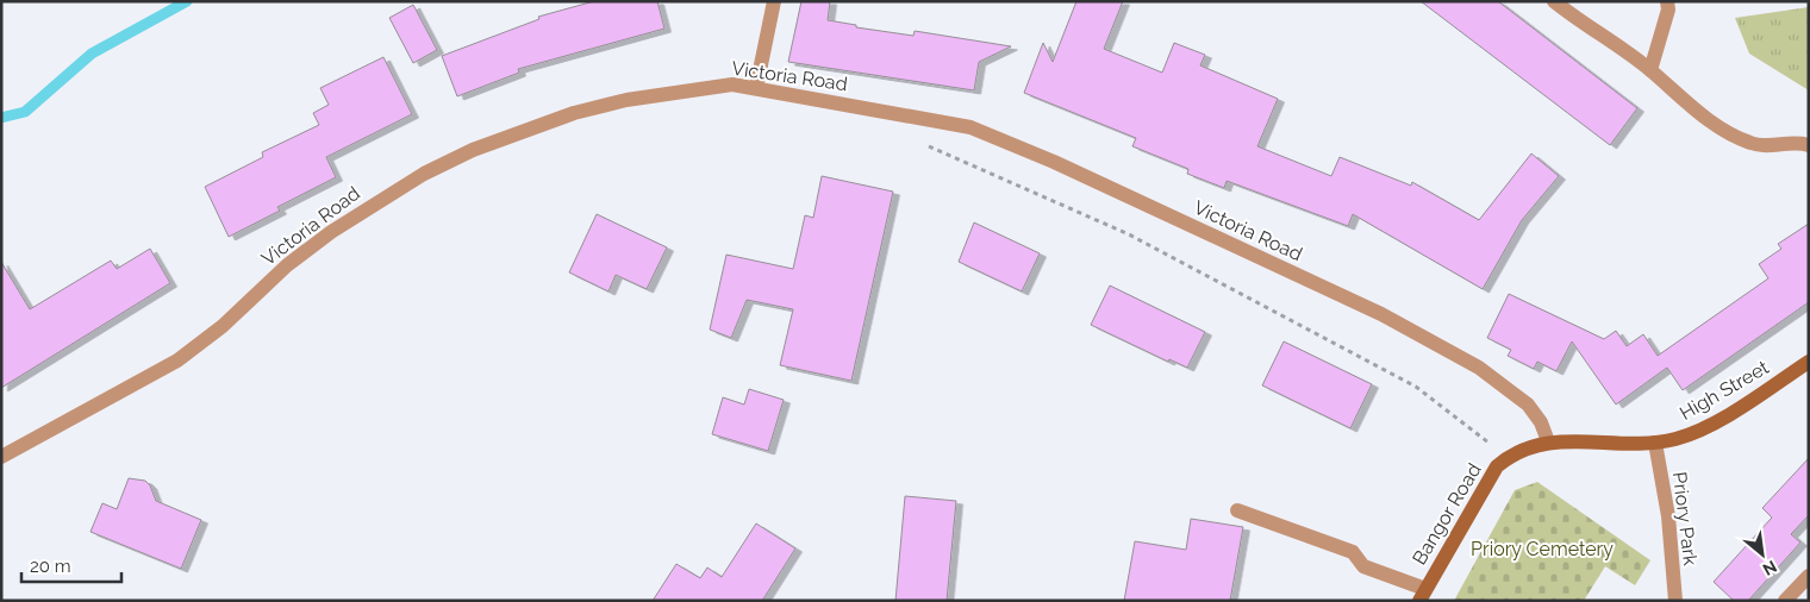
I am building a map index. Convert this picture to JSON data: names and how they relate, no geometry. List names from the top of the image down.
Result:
{
  "streets": {
    "main road": ["High Street", "Bangor Road"],
    "street": ["Victoria Road", "Priory Park"]
  },
  "crossings": [
    ["Victoria Road", "High Street"],
    ["Victoria Road", "Bangor Road"],
    ["High Street", "Bangor Road"],
    ["High Street", "Priory Park"]
  ],
  "parks": ["Priory Cemetery"],
  "scale_bar": "20 m",
  "north": "bottom right"
}
